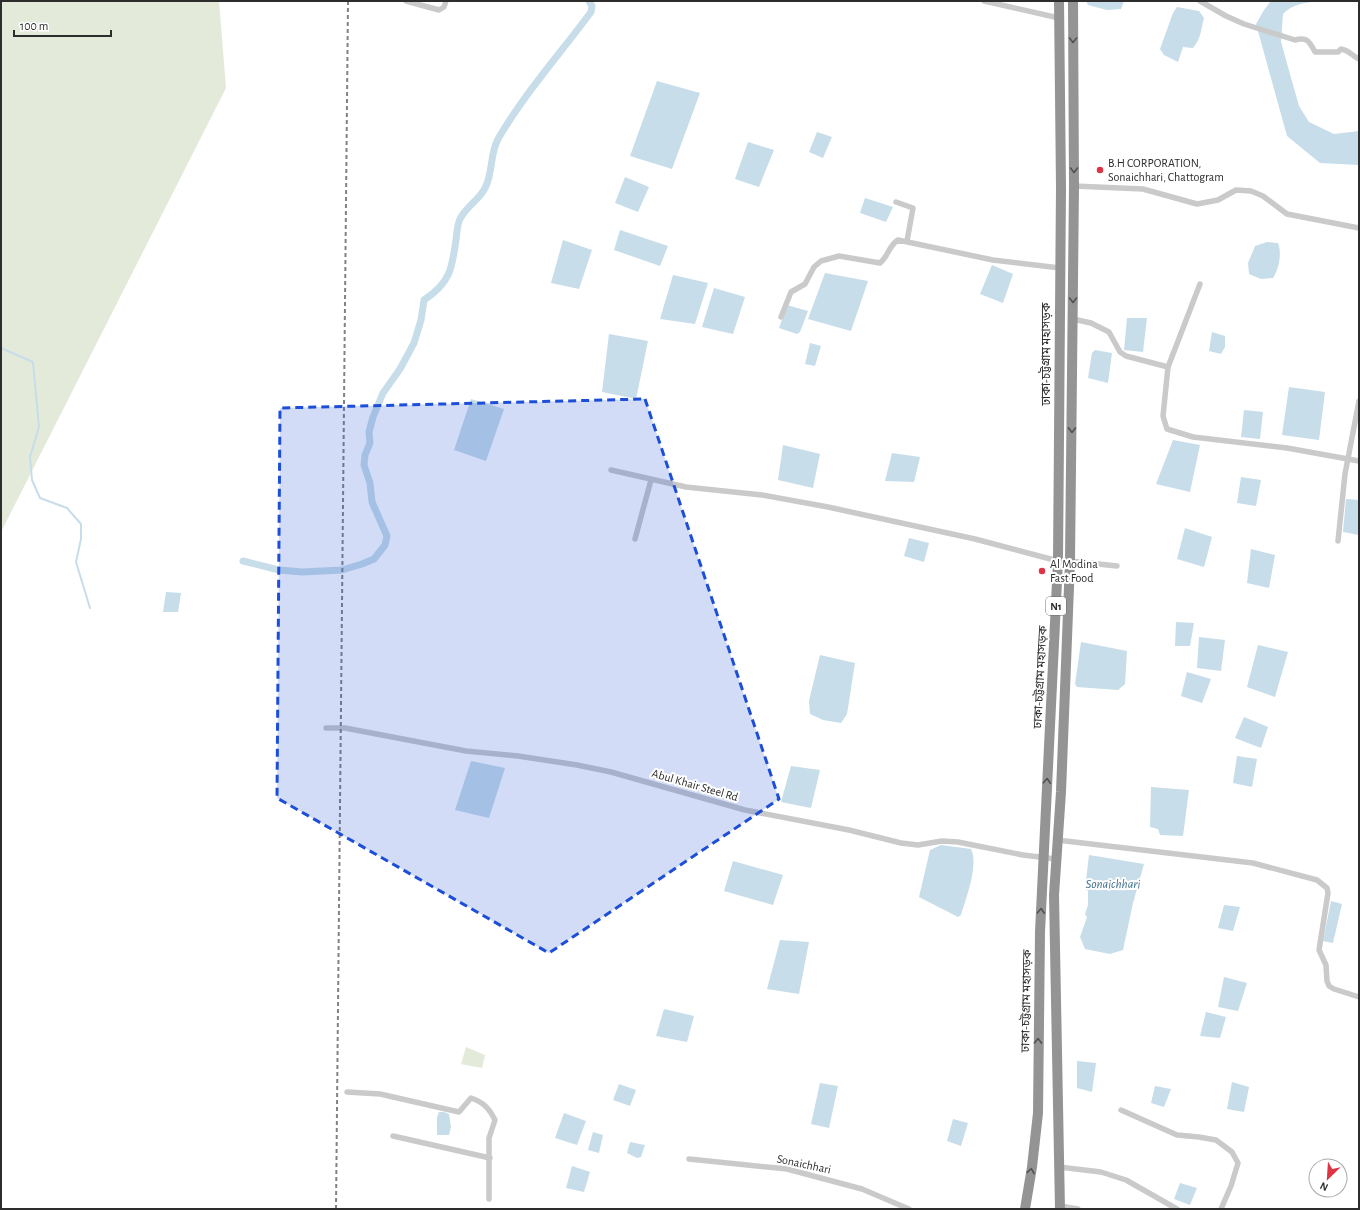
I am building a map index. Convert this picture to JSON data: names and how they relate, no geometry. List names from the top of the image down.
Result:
{
  "streets": {
    "highway": ["ঢাকা-চট্টগ্রাম মহাসড়ক", "N1"],
    "street": ["Abul Khair Steel Rd", "Sonaichhari"]
  },
  "crossings": [
    ["ঢাকা-চট্টগ্রাম মহাসড়ক", "Abul Khair Steel Rd"],
    ["N1", "Abul Khair Steel Rd"]
  ],
  "water": ["Sonaichhari"],
  "places": ["B.H CORPORATION, Sonaichhari, Chattogram", "Al Modina Fast Food"],
  "scale_bar": "100 m",
  "north": "bottom left"
}
